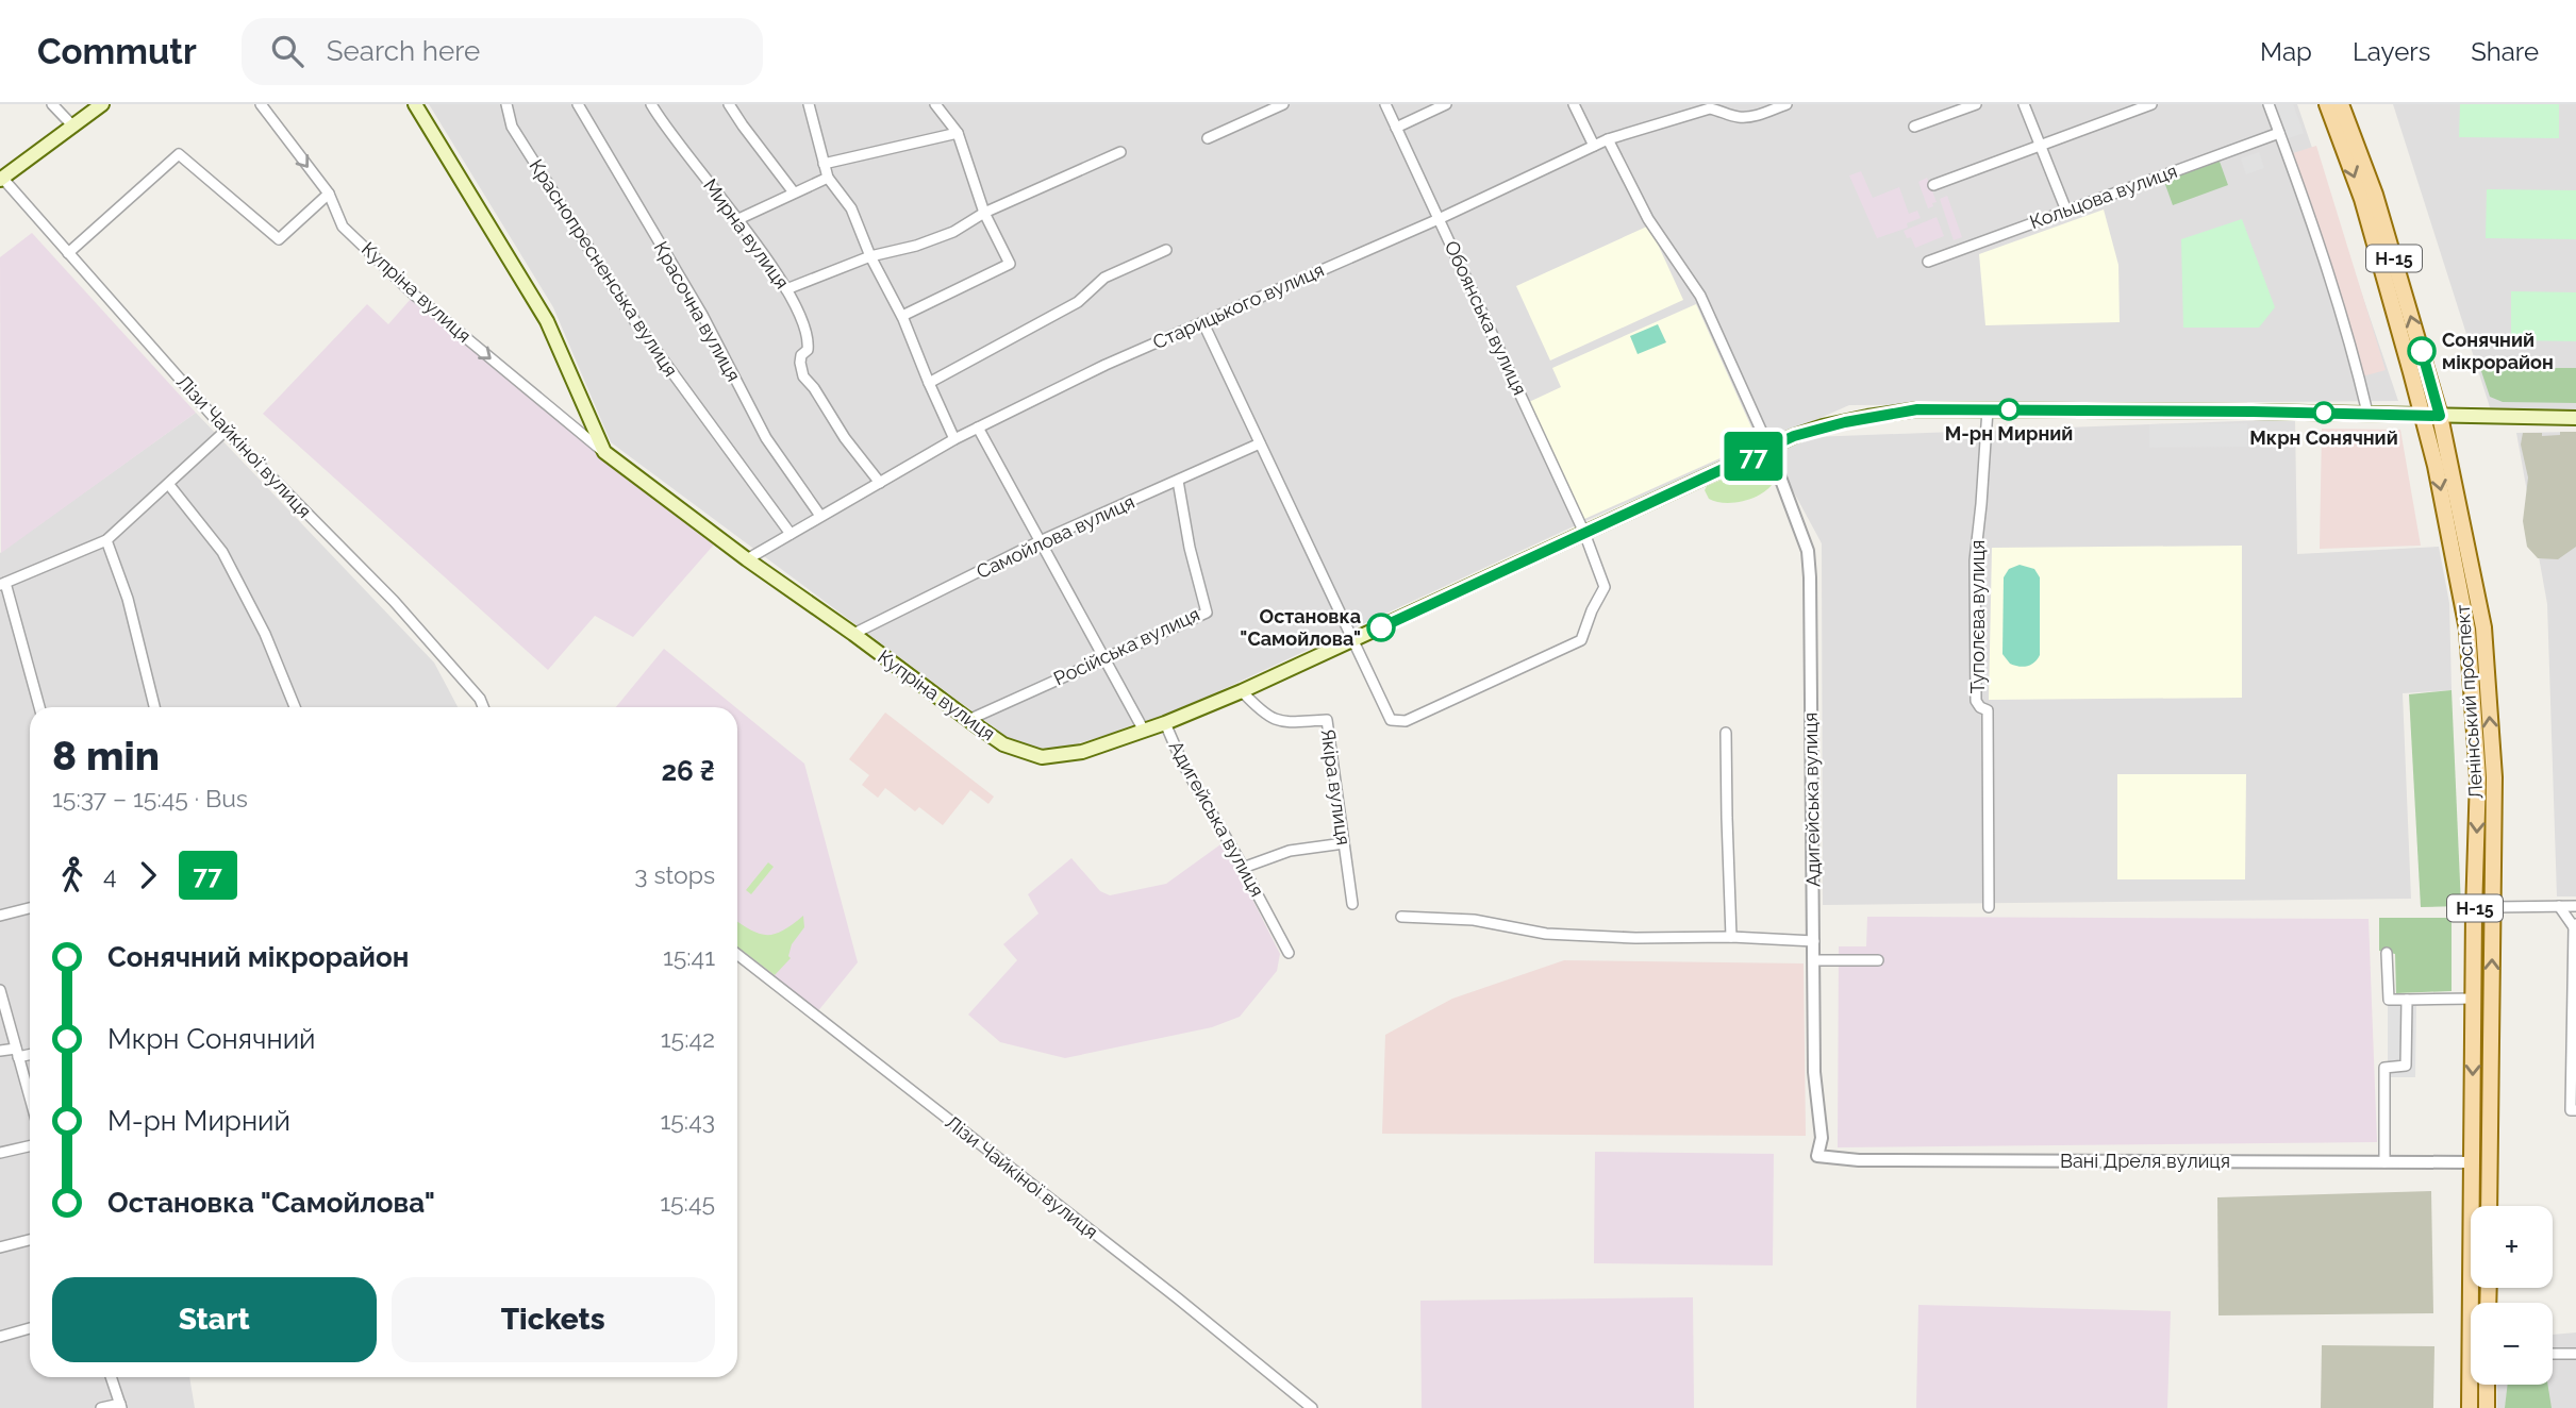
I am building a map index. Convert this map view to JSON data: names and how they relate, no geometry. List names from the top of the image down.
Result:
{
  "streets": {
    "main road": ["Н-15", "Купріна вулиця", "Ленінський проспект"],
    "street": [
      "Кольцова вулиця",
      "Мирна вулиця",
      "Краснопресненська вулиця",
      "Старицького вулиця",
      "Красочна вулиця",
      "Обоянська вулиця",
      "Лізи Чайкіної вулиця",
      "Самойлова вулиця",
      "Туполєва вулиця",
      "Російська вулиця",
      "Якіра вулиця",
      "Адигейська вулиця",
      "Вані Дреля вулиця"
    ]
  },
  "crossings": [
    ["Мирна вулиця", "Старицького вулиця"],
    ["Краснопресненська вулиця", "Старицького вулиця"],
    ["Купріна вулиця", "Старицького вулиця"],
    ["Купріна вулиця", "Обоянська вулиця"],
    ["Купріна вулиця", "Самойлова вулиця"],
    ["Купріна вулиця", "Туполєва вулиця"],
    ["Купріна вулиця", "Російська вулиця"],
    ["Купріна вулиця", "Ленінський проспект"],
    ["Купріна вулиця", "Якіра вулиця"],
    ["Купріна вулиця", "Адигейська вулиця"],
    ["Старицького вулиця", "Красочна вулиця"],
    ["Старицького вулиця", "Обоянська вулиця"],
    ["Самойлова вулиця", "Російська вулиця"],
    ["Ленінський проспект", "Вані Дреля вулиця"],
    ["Адигейська вулиця", "Вані Дреля вулиця"]
  ],
  "places": [
    "Сонячний мікрорайон",
    "М-рн Мирний",
    "Мкрн Сонячний",
    "Остановка \"Самойлова\""
  ],
  "lines": ["bus line 77"],
  "page": {
    "header": "Commutr",
    "search": "Search here",
    "nav": ["Map", "Layers", "Share"],
    "on_map": "77",
    "heading": ["8 min", "15:37 – 15:45 · Bus", "26 ₴"],
    "legs": ["4", "77", "3 stops"],
    "list": [
      {
        "name": "Сонячний мікрорайон",
        "value": "15:41"
      },
      {
        "name": "Мкрн Сонячний",
        "value": "15:42"
      },
      {
        "name": "М-рн Мирний",
        "value": "15:43"
      },
      {
        "name": "Остановка \"Самойлова\"",
        "value": "15:45"
      }
    ],
    "map_buttons": ["+", "−"],
    "buttons": ["Start", "Tickets"]
  }
}
